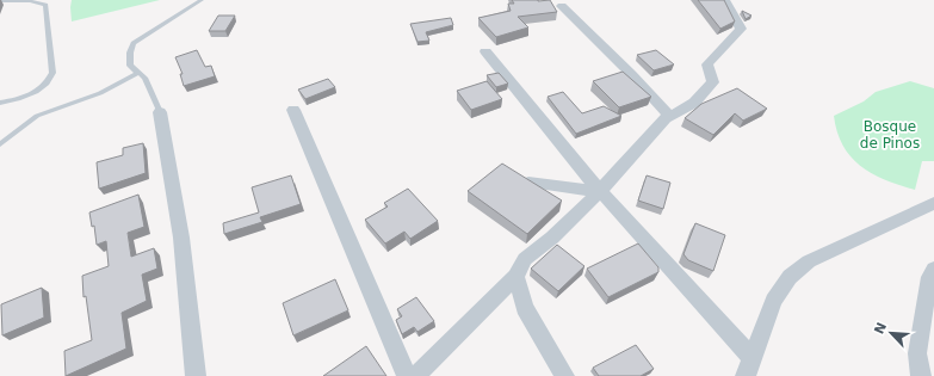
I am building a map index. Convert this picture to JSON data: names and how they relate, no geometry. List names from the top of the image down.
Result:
{
  "parks": ["Bosque de Pinos"],
  "north": "top left"
}
